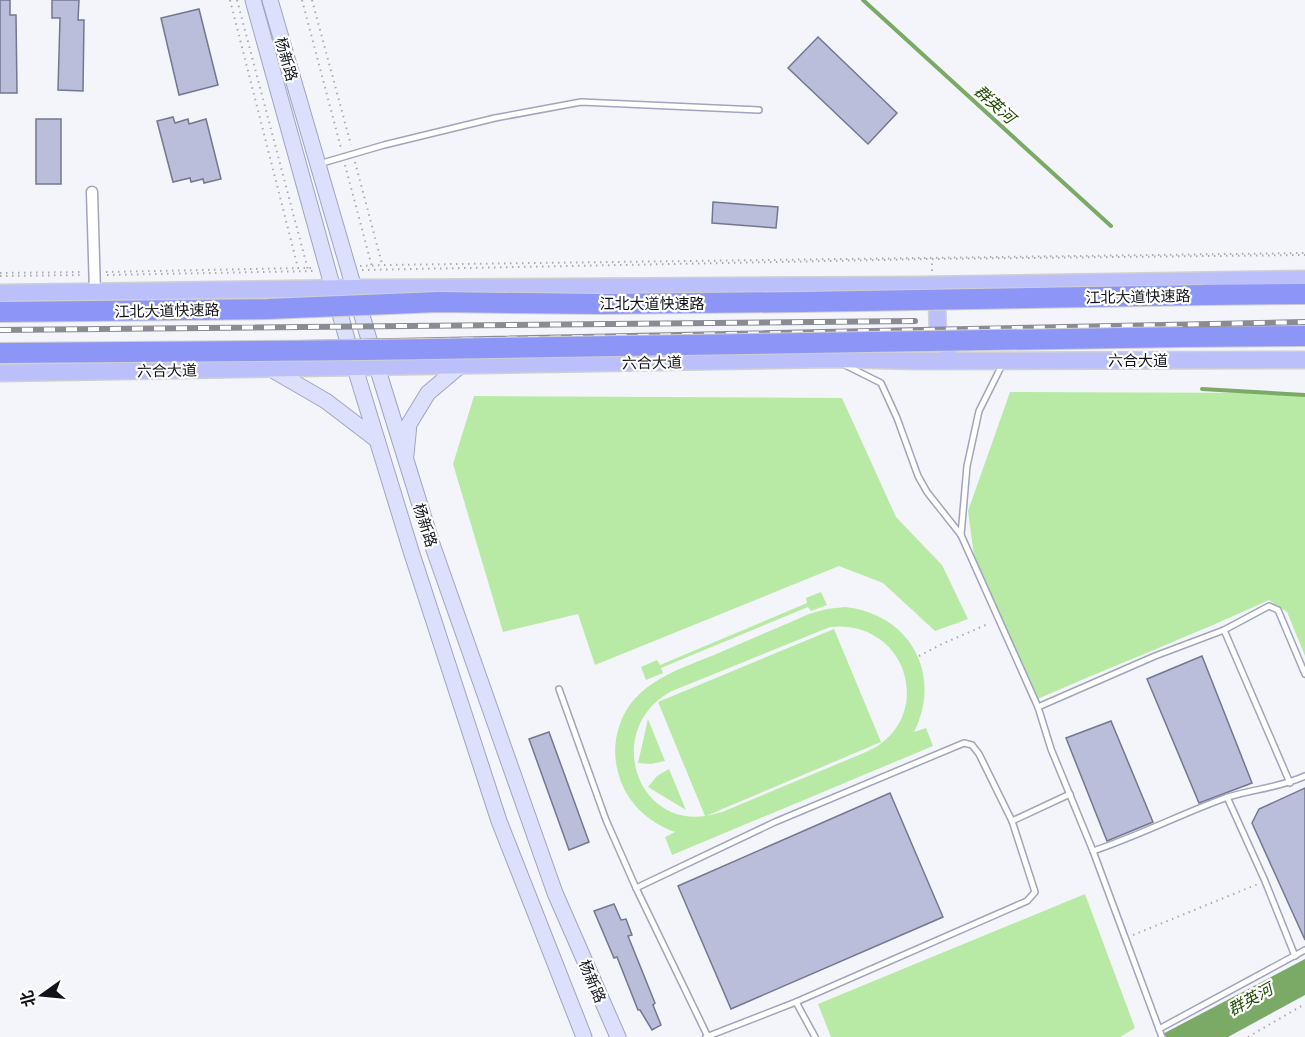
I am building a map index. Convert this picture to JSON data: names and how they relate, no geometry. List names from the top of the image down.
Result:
{
  "streets": {
    "highway": ["江北大道快速路"],
    "main road": ["杨新路", "六合大道"]
  },
  "crossings": [
    ["杨新路", "六合大道"]
  ],
  "water": ["群英河"],
  "north": "left"
}
